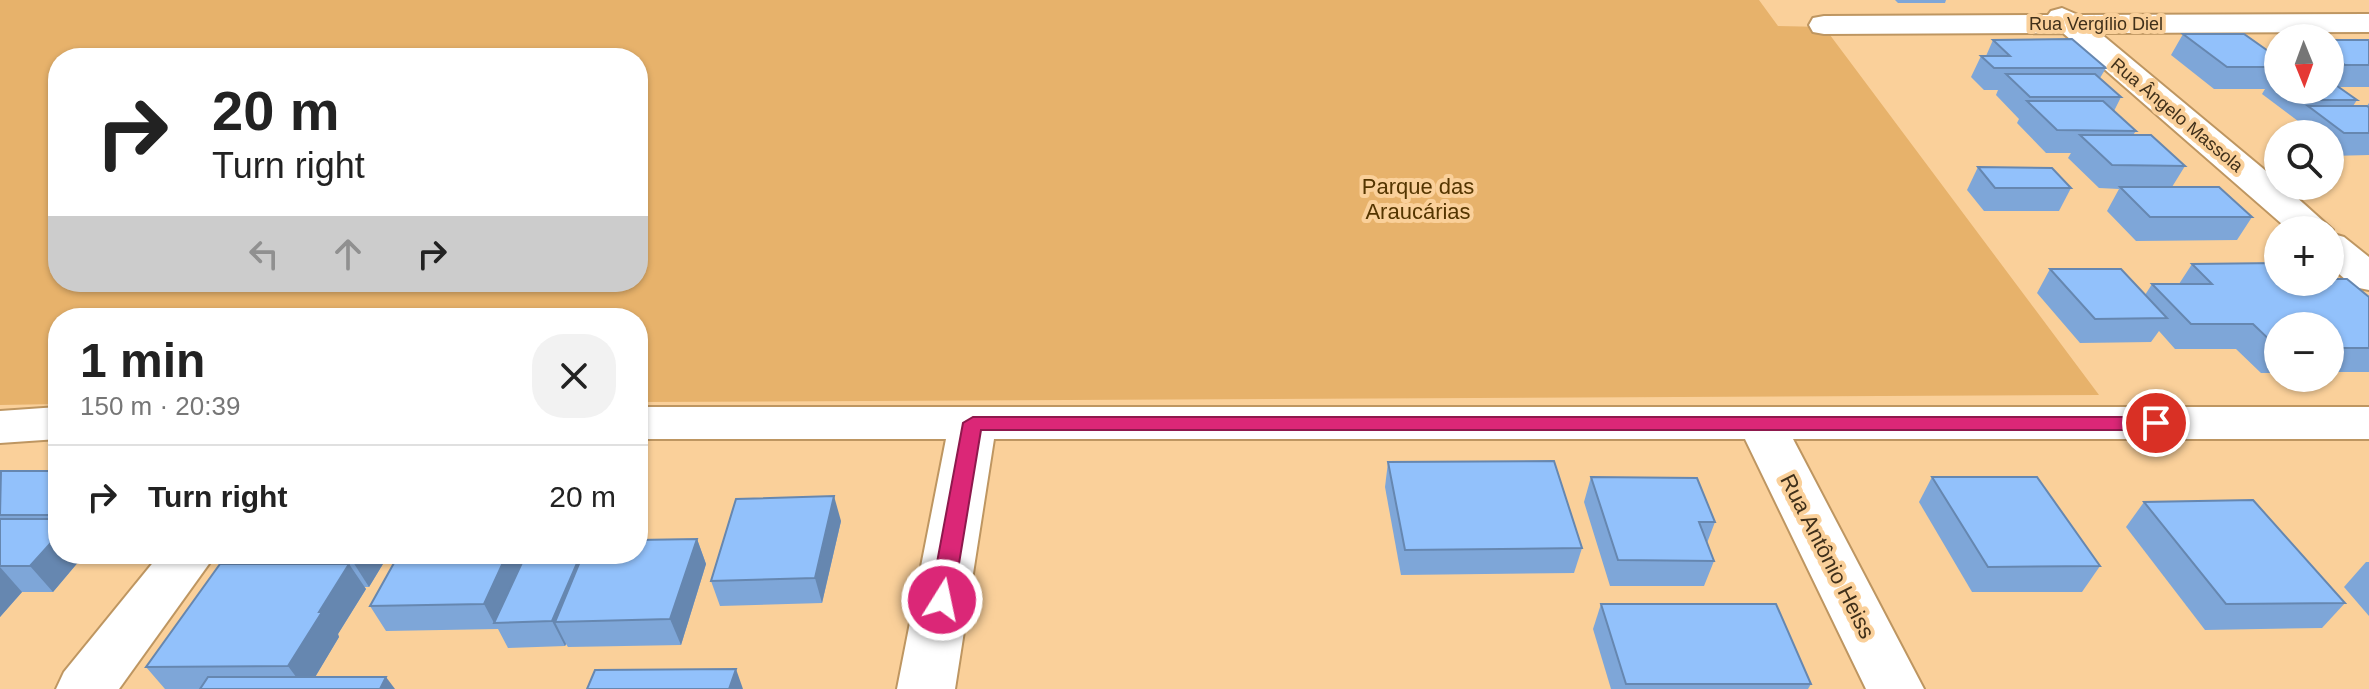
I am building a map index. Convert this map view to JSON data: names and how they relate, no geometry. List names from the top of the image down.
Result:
{
  "streets": {
    "street": ["Rua Vergílio Diel", "Rua Ângelo Massola", "Rua Antônio Heiss"]
  },
  "crossings": [
    ["Rua Vergílio Diel", "Rua Ângelo Massola"]
  ],
  "parks": ["Parque das Araucárias"],
  "north": "bottom",
  "page": {
    "map_buttons": ["+", "−"],
    "turn": ["20 m", "Turn right"],
    "heading": ["1 min", "150 m · 20:39"],
    "list": [
      {
        "name": "Turn right",
        "value": "20 m"
      }
    ]
  }
}
